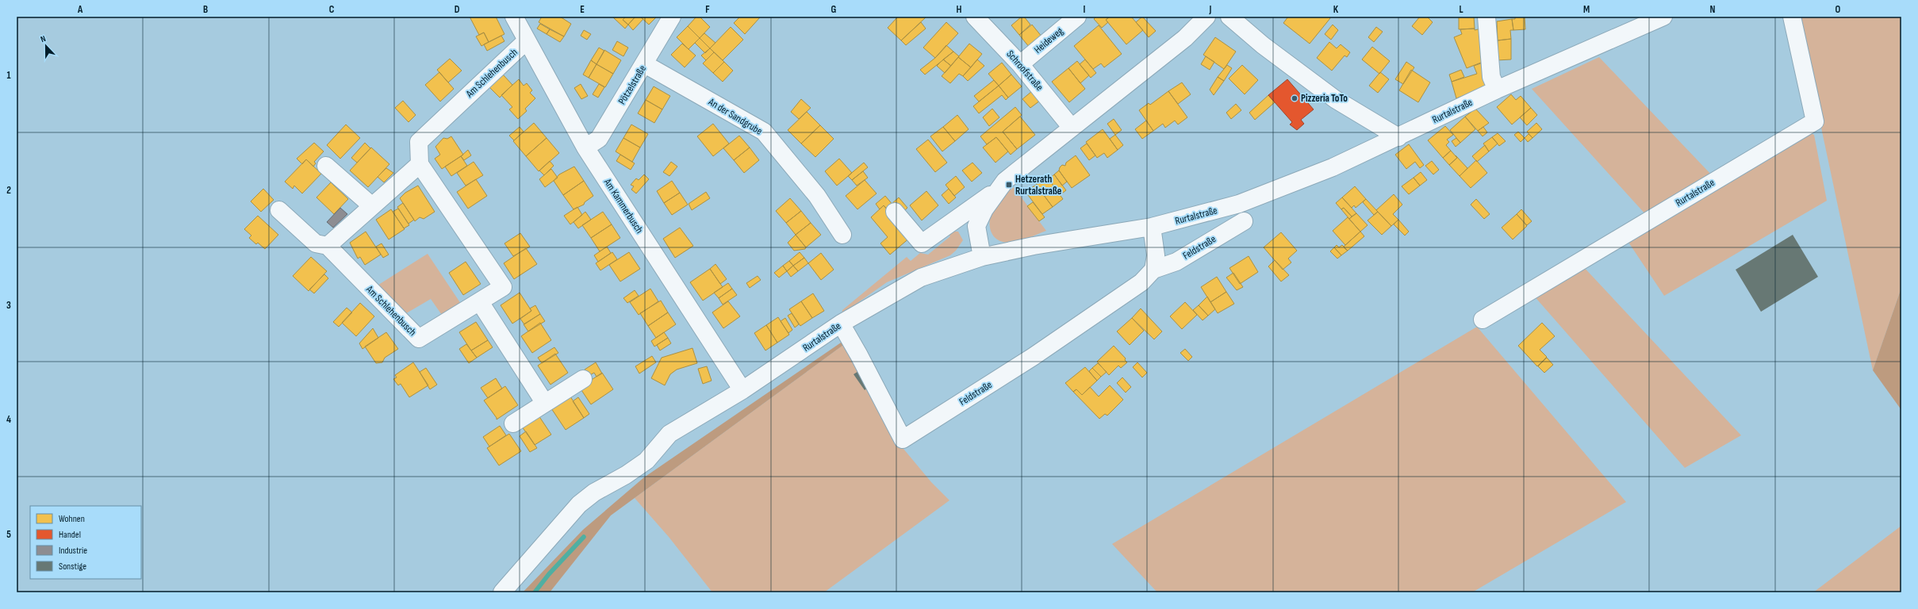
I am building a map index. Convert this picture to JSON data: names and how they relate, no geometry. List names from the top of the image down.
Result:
{
  "streets": {
    "street": [
      "Heideweg",
      "Schroofstraße",
      "Am Schlehenbusch",
      "Pötzelstraße",
      "Rurtalstraße",
      "An der Sandgrube",
      "Am Kammerbusch",
      "Feldstraße"
    ]
  },
  "crossings": [
    ["Heideweg", "Schroofstraße"],
    ["Am Schlehenbusch", "Am Kammerbusch"],
    ["Pötzelstraße", "An der Sandgrube"],
    ["Pötzelstraße", "Am Kammerbusch"],
    ["Rurtalstraße", "Am Kammerbusch"],
    ["Rurtalstraße", "Feldstraße"]
  ],
  "places": {
    "other": ["Pizzeria ToTo"],
    "transit": ["Hetzerath Rurtalstraße"]
  },
  "legend": [
    "Wohnen",
    "Handel",
    "Industrie",
    "Sonstige"
  ],
  "north": "top",
  "grid": {
    "columns": [
      "A",
      "B",
      "C",
      "D",
      "E",
      "F",
      "G",
      "H",
      "I",
      "J",
      "K",
      "L",
      "M",
      "N",
      "O"
    ],
    "rows": [
      "1",
      "2",
      "3",
      "4",
      "5"
    ]
  }
}
